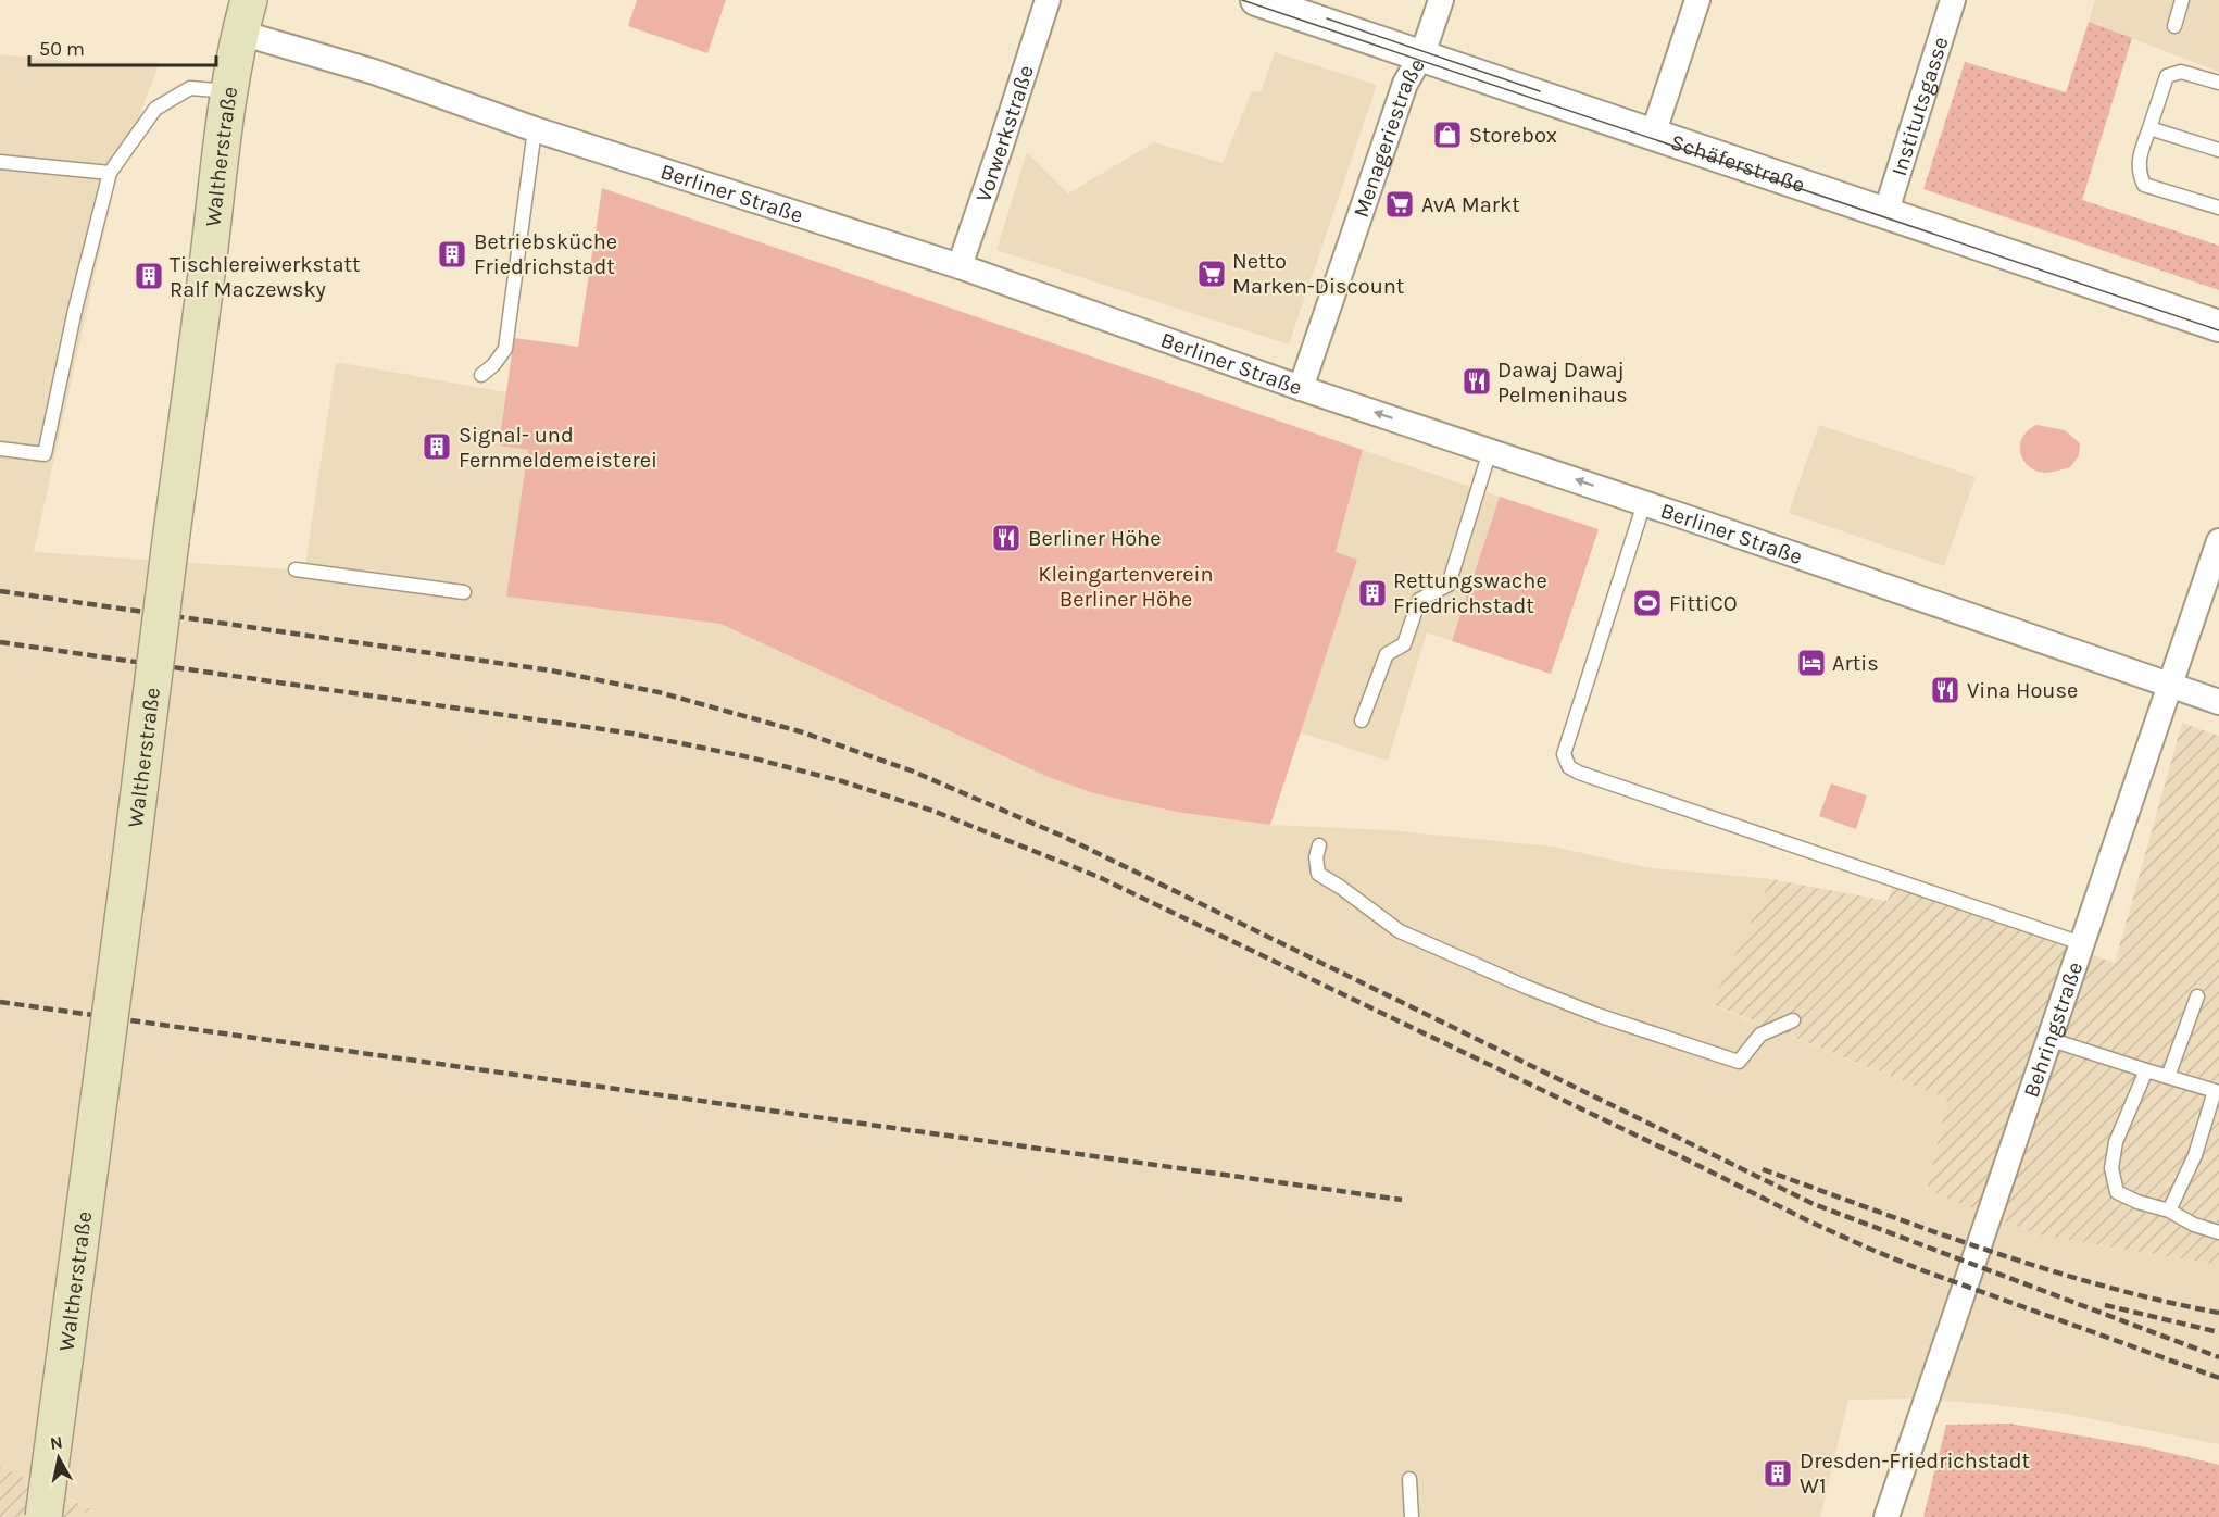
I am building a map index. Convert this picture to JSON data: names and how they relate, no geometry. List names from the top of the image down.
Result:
{
  "streets": {
    "main road": ["Waltherstraße"],
    "street": [
      "Institutsgasse",
      "Vorwerkstraße",
      "Menageriestraße",
      "Schäferstraße",
      "Berliner Straße",
      "Behringstraße"
    ]
  },
  "crossings": [
    ["Institutsgasse", "Schäferstraße"],
    ["Vorwerkstraße", "Berliner Straße"],
    ["Menageriestraße", "Schäferstraße"],
    ["Menageriestraße", "Berliner Straße"],
    ["Waltherstraße", "Berliner Straße"],
    ["Berliner Straße", "Behringstraße"]
  ],
  "parks": ["Kleingartenverein Berliner Höhe"],
  "places": {
    "shop": ["Storebox"],
    "supermarket": ["AvA Markt", "Netto Marken-Discount"],
    "building": [
      "Betriebsküche Friedrichstadt",
      "Tischlereiwerkstatt Ralf Maczewsky",
      "Signal- und Fernmeldemeisterei",
      "Rettungswache Friedrichstadt",
      "Dresden-Friedrichstadt W1"
    ],
    "restaurant": ["Dawaj Dawaj Pelmenihaus", "Berliner Höhe", "Vina House"],
    "sports": ["FittiCO"],
    "hotel": ["Artis"]
  },
  "scale_bar": "50 m",
  "north": "top"
}
